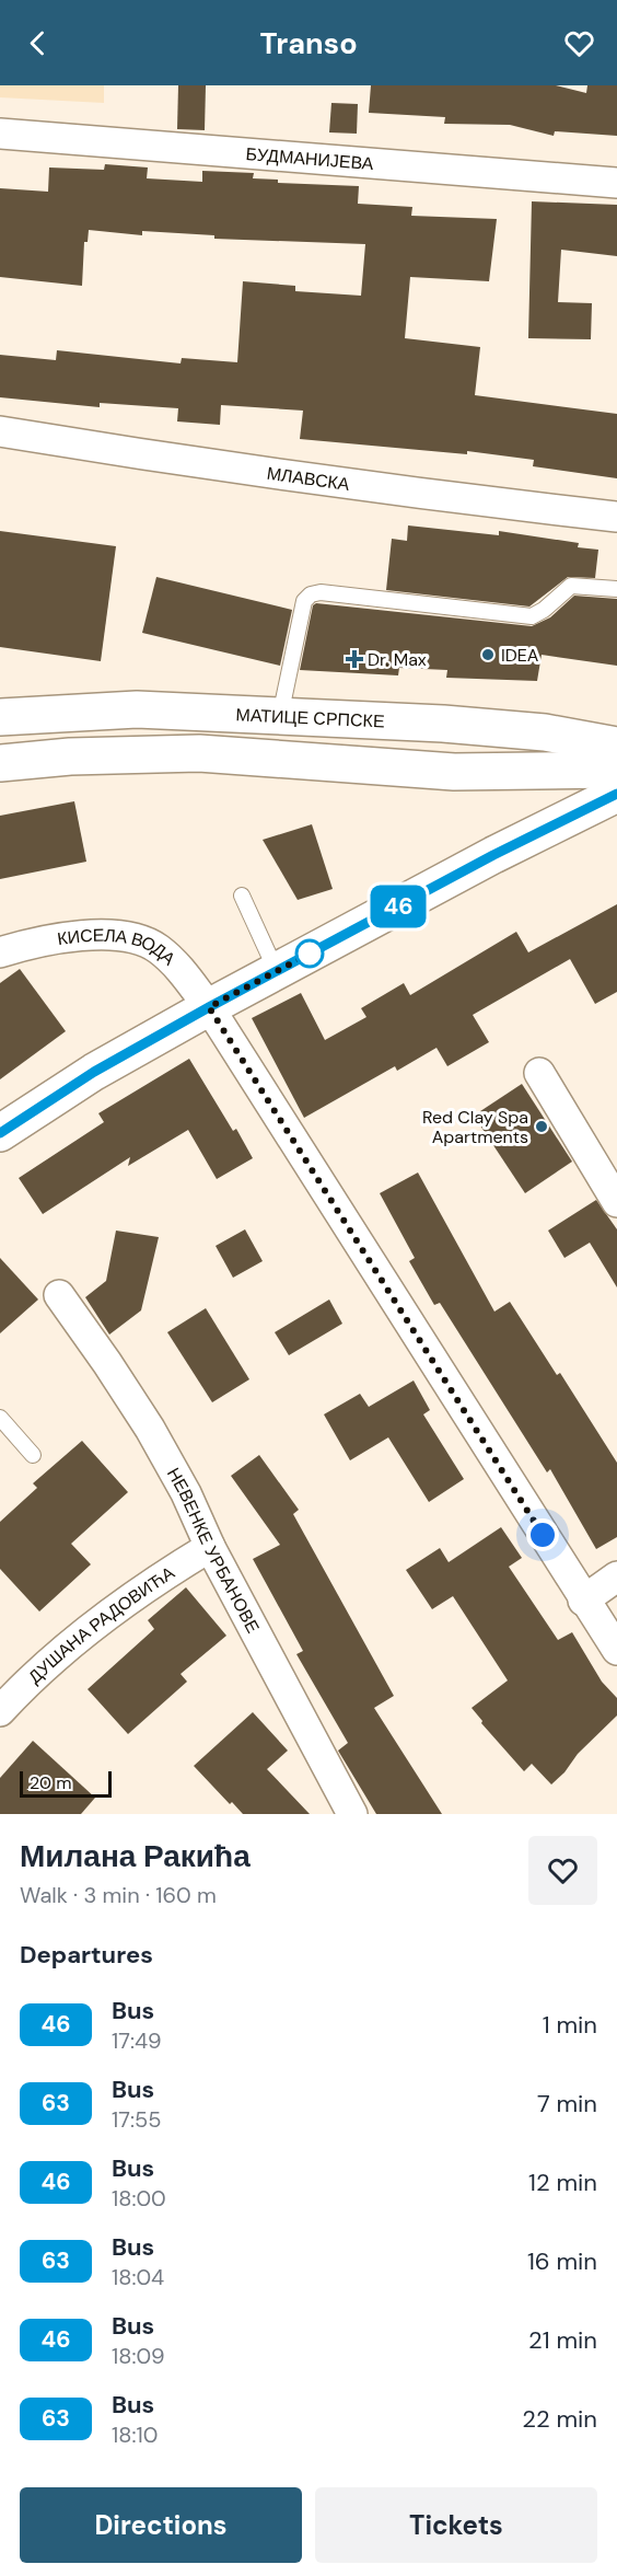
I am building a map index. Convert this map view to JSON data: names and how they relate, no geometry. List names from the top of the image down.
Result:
{
  "streets": {
    "main road": ["МАТИЦЕ СРПСКЕ"],
    "street": [
      "БУДМАНИЈЕВА",
      "МЛАВСКА",
      "КИСЕЛА ВОДА",
      "НЕВЕНКЕ УРБАНОВЕ",
      "ДУШАНА РАДОВИЋА"
    ]
  },
  "crossings": [
    ["НЕВЕНКЕ УРБАНОВЕ", "ДУШАНА РАДОВИЋА"]
  ],
  "places": {
    "other": ["IDEA", "Red Clay Spa Apartments"],
    "health": ["Dr. Max"]
  },
  "lines": ["bus line 46"],
  "scale_bar": "20 m",
  "page": {
    "header": "Transo",
    "on_map": "46",
    "scale": "20 m",
    "heading": [
      ["Милана Ракића", "Walk · 3 min · 160 m"],
      "Departures"
    ],
    "list": [
      {
        "mark": "46",
        "name": "Bus",
        "note": "17:49",
        "value": "1 min"
      },
      {
        "mark": "63",
        "name": "Bus",
        "note": "17:55",
        "value": "7 min"
      },
      {
        "mark": "46",
        "name": "Bus",
        "note": "18:00",
        "value": "12 min"
      },
      {
        "mark": "63",
        "name": "Bus",
        "note": "18:04",
        "value": "16 min"
      },
      {
        "mark": "46",
        "name": "Bus",
        "note": "18:09",
        "value": "21 min"
      },
      {
        "mark": "63",
        "name": "Bus",
        "note": "18:10",
        "value": "22 min"
      }
    ],
    "buttons": ["Directions", "Tickets"]
  }
}
